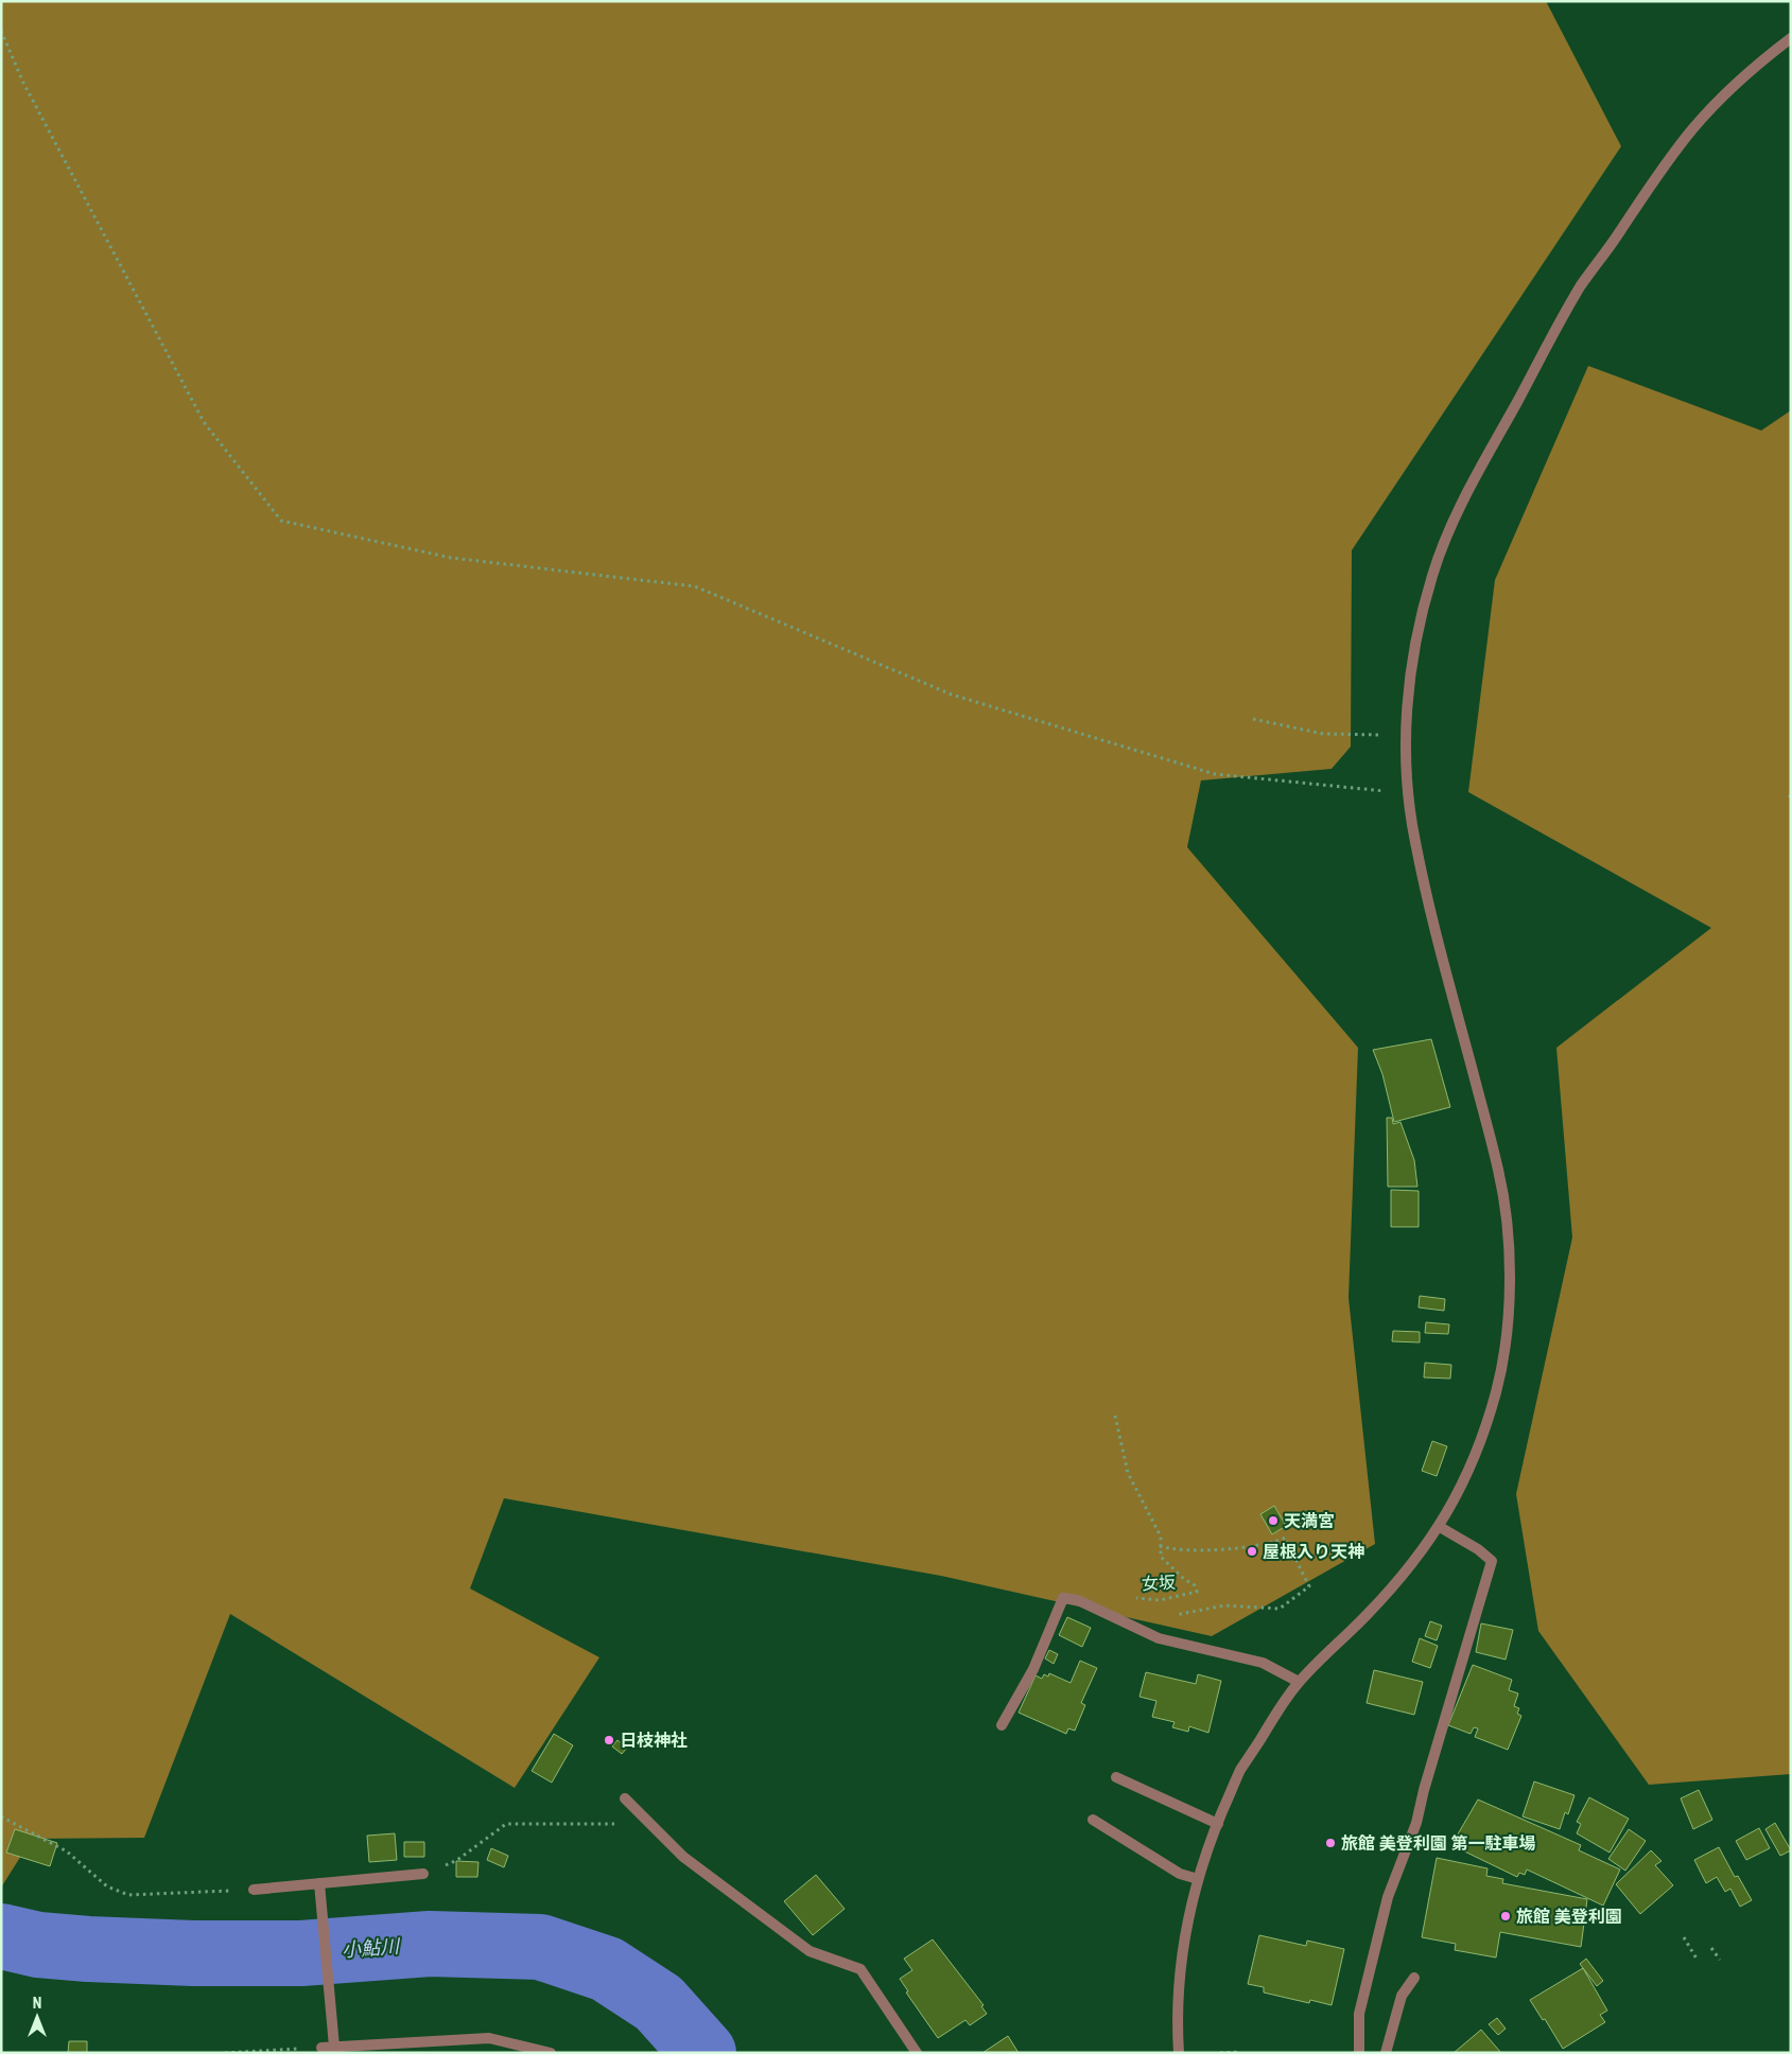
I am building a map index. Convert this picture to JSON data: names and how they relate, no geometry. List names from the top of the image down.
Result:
{
  "streets": {
    "path": ["女坂"]
  },
  "water": ["小鮎川"],
  "places": [
    "天満宮",
    "屋根入り天神",
    "日枝神社",
    "旅館 美登利園 第一駐車場",
    "旅館 美登利園"
  ],
  "north": "top"
}
